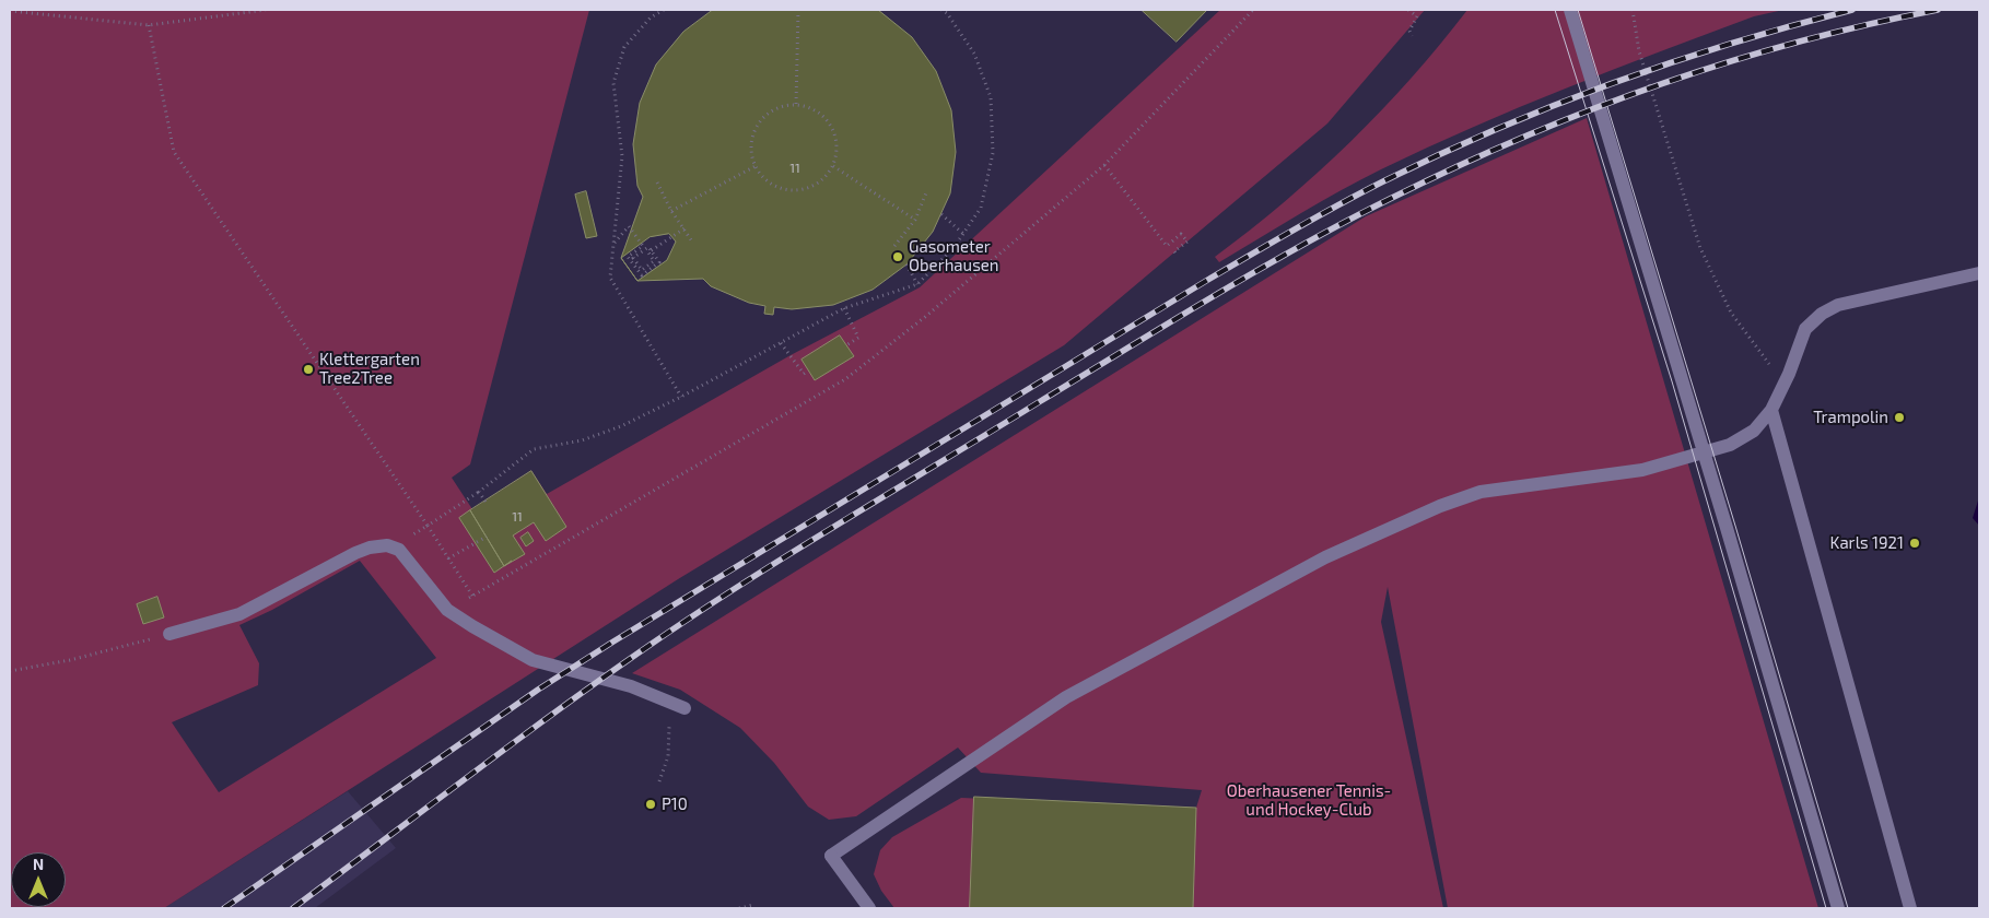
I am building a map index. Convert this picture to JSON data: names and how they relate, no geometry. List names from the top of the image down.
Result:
{
  "parks": ["Oberhausener Tennis- und Hockey-Club"],
  "places": [
    "Gasometer Oberhausen",
    "Klettergarten Tree2Tree",
    "Trampolin",
    "Karls 1921",
    "P10"
  ],
  "house_numbers": ["11", "11"],
  "north": "top"
}
